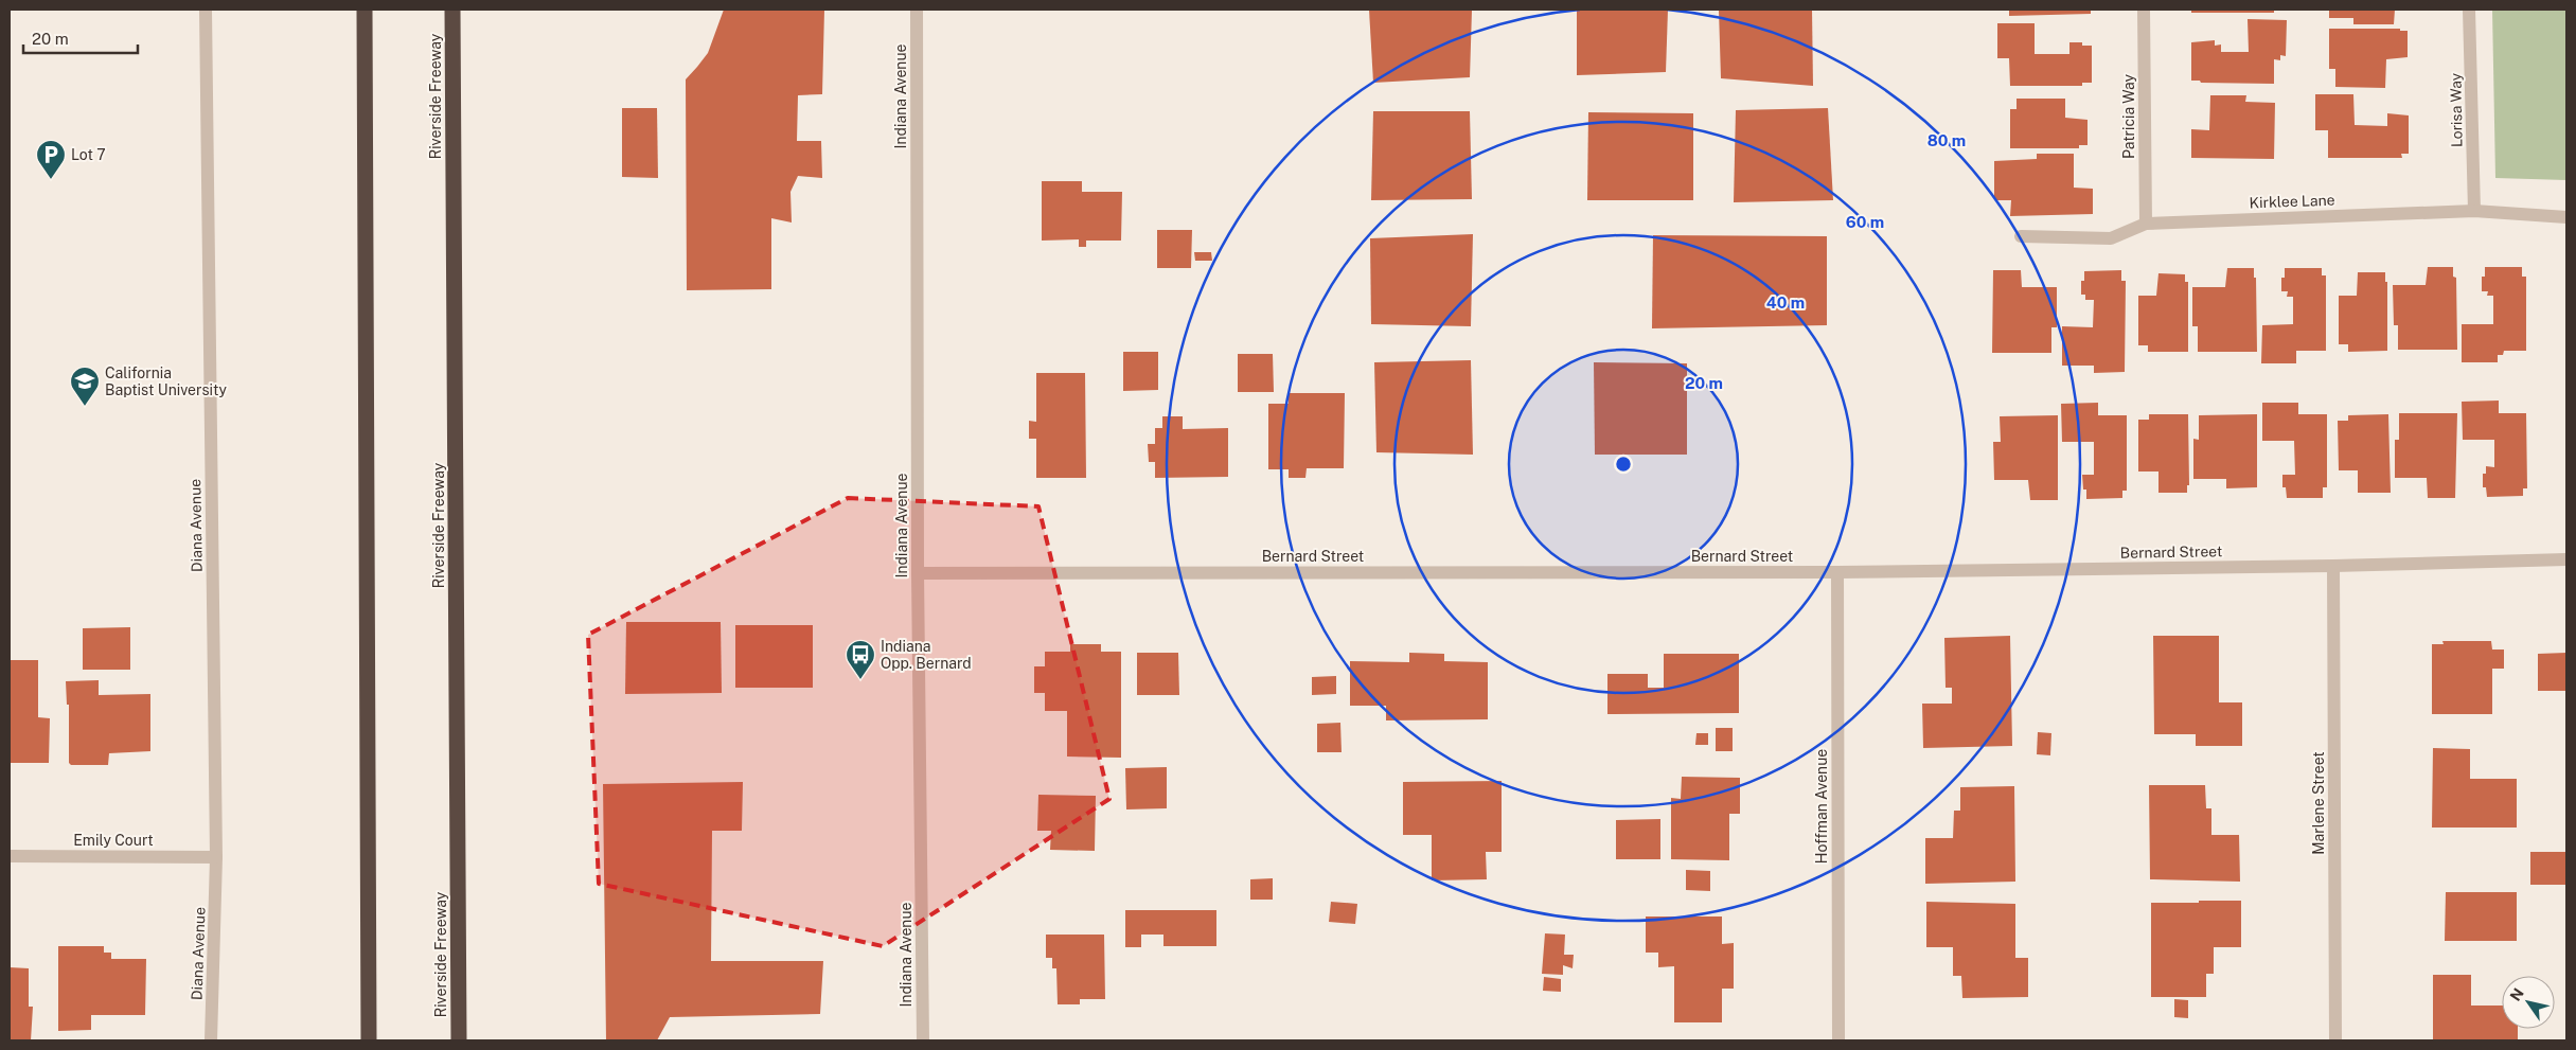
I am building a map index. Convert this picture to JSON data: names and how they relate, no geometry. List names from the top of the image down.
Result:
{
  "streets": {
    "highway": ["Riverside Freeway"],
    "street": [
      "Indiana Avenue",
      "Lorisa Way",
      "Patricia Way",
      "Kirklee Lane",
      "Diana Avenue",
      "Bernard Street",
      "Marlene Street",
      "Hoffman Avenue",
      "Emily Court"
    ]
  },
  "crossings": [
    ["Indiana Avenue", "Bernard Street"],
    ["Lorisa Way", "Kirklee Lane"],
    ["Patricia Way", "Kirklee Lane"],
    ["Diana Avenue", "Emily Court"],
    ["Bernard Street", "Marlene Street"],
    ["Bernard Street", "Hoffman Avenue"]
  ],
  "places": {
    "parking": ["Lot 7"],
    "school or university": ["California Baptist University"],
    "bus stop": ["Indiana Opp. Bernard"]
  },
  "scale_bar": "20 m",
  "north": "top left",
  "rings": [
    "80 m",
    "60 m",
    "40 m",
    "20 m"
  ]
}
